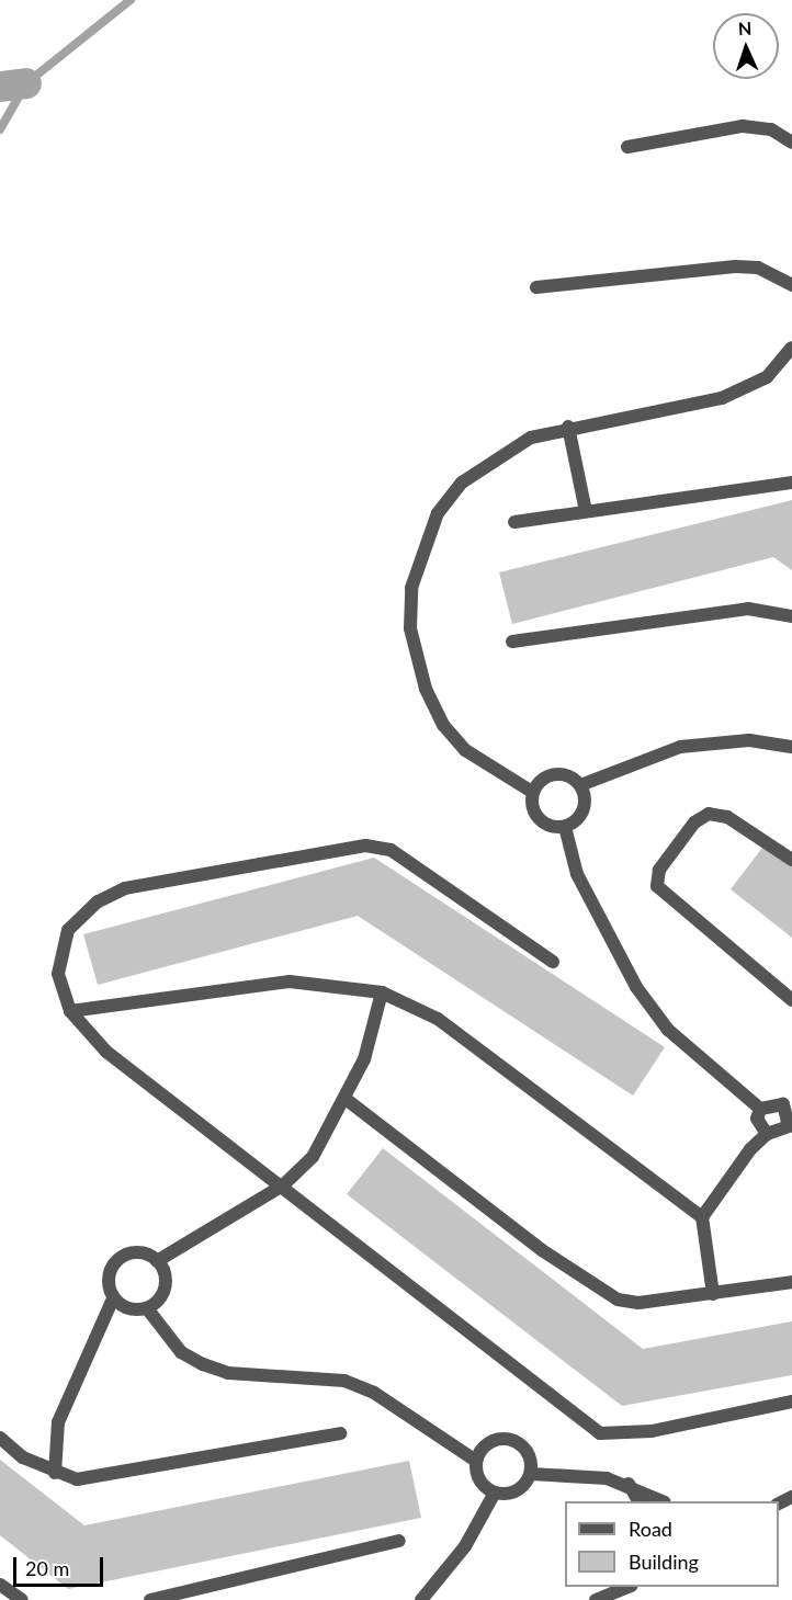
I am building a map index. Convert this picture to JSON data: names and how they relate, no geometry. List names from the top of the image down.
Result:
{
  "legend": ["Road", "Building"],
  "scale_bar": "20 m",
  "north": "top"
}
